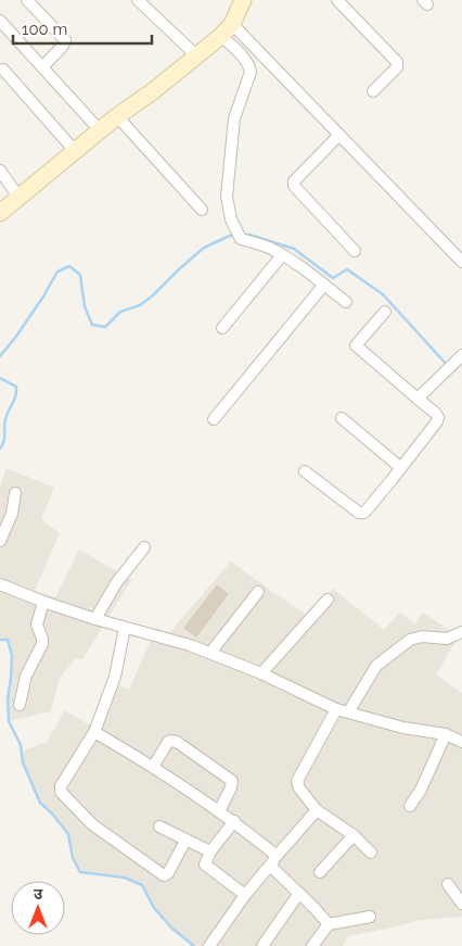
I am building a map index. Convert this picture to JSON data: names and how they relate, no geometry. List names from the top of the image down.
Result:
{
  "scale_bar": "100 m",
  "north": "top"
}
